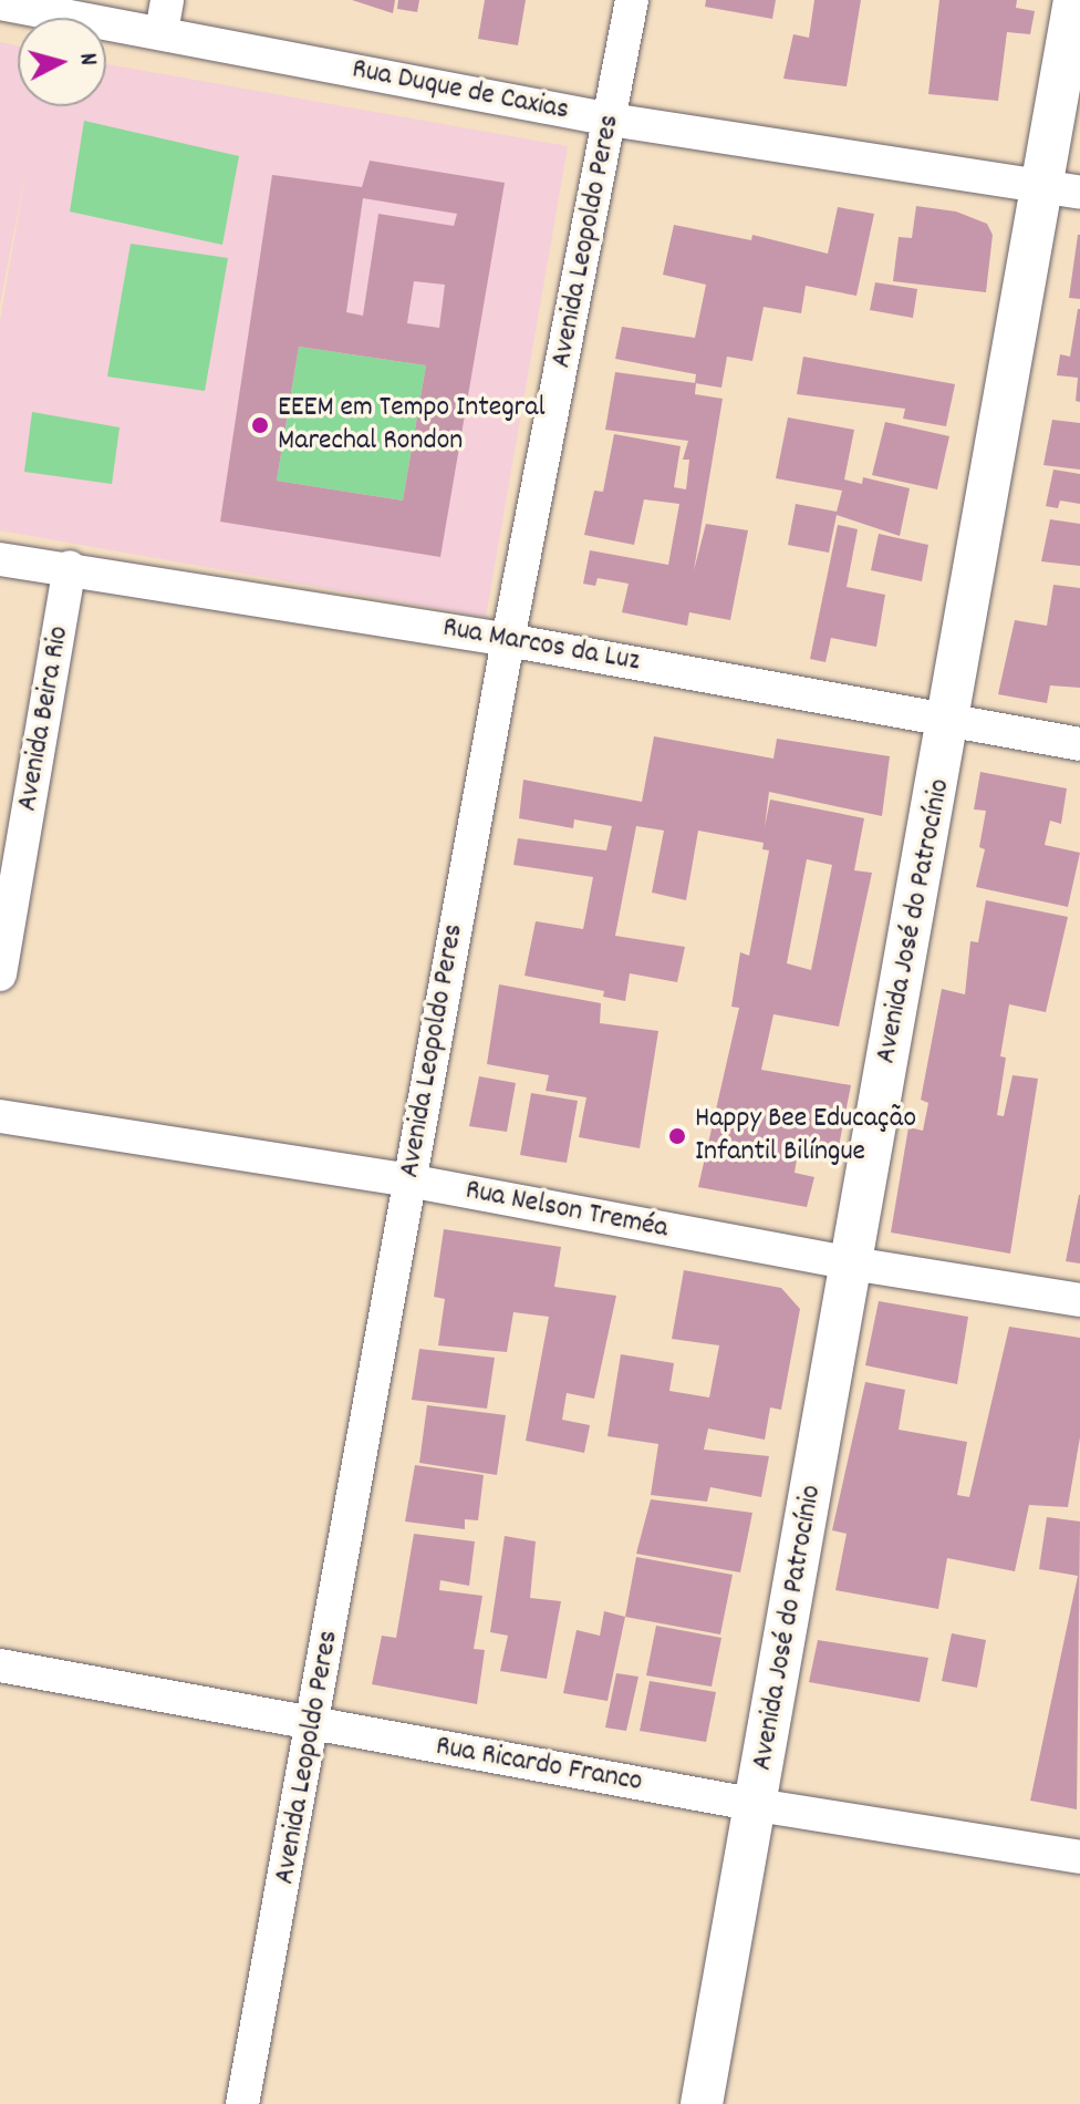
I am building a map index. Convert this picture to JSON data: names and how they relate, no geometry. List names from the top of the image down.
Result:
{
  "streets": {
    "street": [
      "Rua Duque de Caxias",
      "Avenida Leopoldo Peres",
      "Rua Marcos da Luz",
      "Avenida Beira Rio",
      "Avenida José do Patrocínio",
      "Rua Nelson Treméa",
      "Rua Ricardo Franco"
    ]
  },
  "crossings": [
    ["Rua Duque de Caxias", "Avenida Leopoldo Peres"],
    ["Rua Duque de Caxias", "Avenida José do Patrocínio"],
    ["Avenida Leopoldo Peres", "Rua Marcos da Luz"],
    ["Avenida Leopoldo Peres", "Rua Nelson Treméa"],
    ["Avenida Leopoldo Peres", "Rua Ricardo Franco"],
    ["Rua Marcos da Luz", "Avenida Beira Rio"],
    ["Rua Marcos da Luz", "Avenida José do Patrocínio"],
    ["Avenida José do Patrocínio", "Rua Nelson Treméa"],
    ["Avenida José do Patrocínio", "Rua Ricardo Franco"]
  ],
  "places": ["EEEM em Tempo Integral Marechal Rondon", "Happy Bee Educação Infantil Bilíngue"],
  "north": "right"
}
